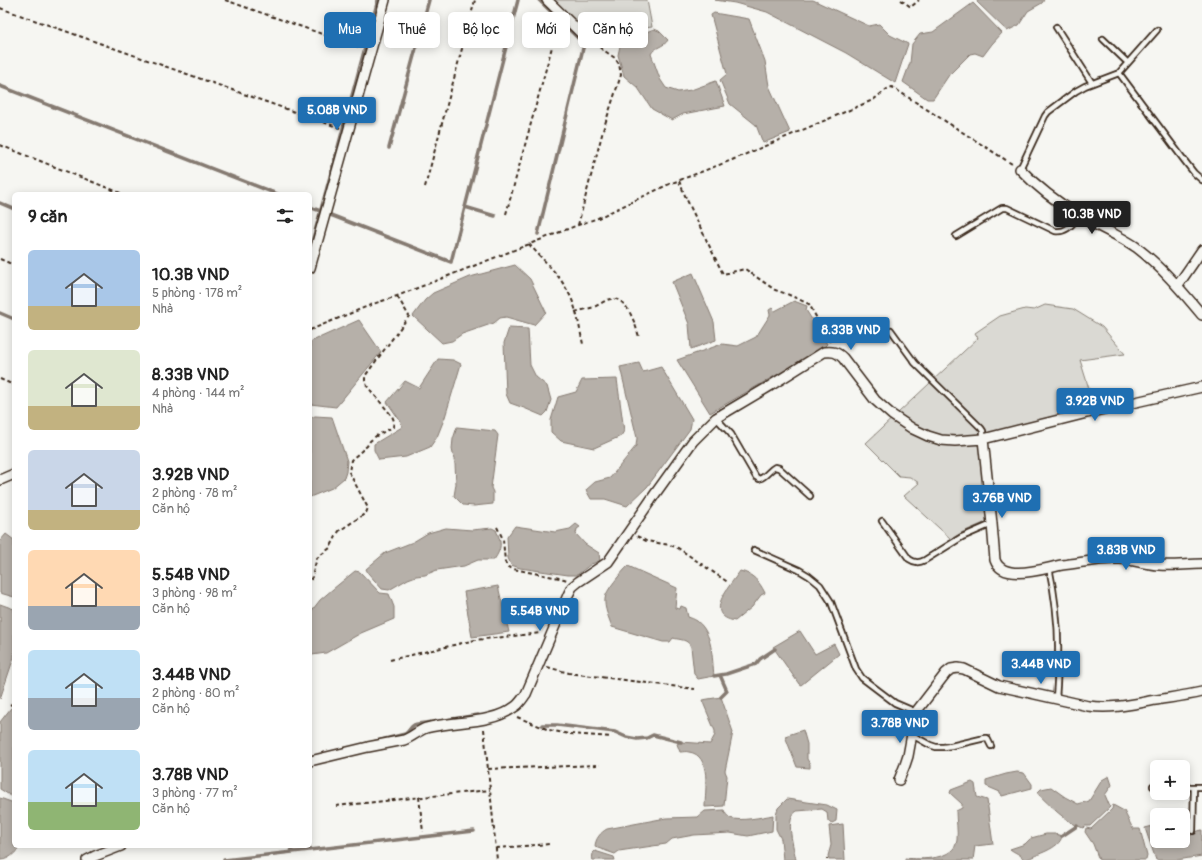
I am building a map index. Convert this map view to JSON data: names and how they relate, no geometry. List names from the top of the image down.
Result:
{
  "page": {
    "chip": [
      "Mua",
      "Thuê",
      "Bộ lọc",
      "Mới",
      "Căn hộ"
    ],
    "price": [
      "5.08B VND",
      "10.3B VND",
      "8.33B VND",
      "3.92B VND",
      "3.76B VND",
      "3.83B VND",
      "5.54B VND",
      "3.44B VND",
      "3.78B VND"
    ],
    "heading": "9 căn",
    "list": [
      {
        "name": "10.3B VND",
        "note": "5 phòng · 178 m² · Nhà"
      },
      {
        "name": "8.33B VND",
        "note": "4 phòng · 144 m² · Nhà"
      },
      {
        "name": "3.92B VND",
        "note": "2 phòng · 78 m² · Căn hộ"
      },
      {
        "name": "5.54B VND",
        "note": "3 phòng · 98 m² · Căn hộ"
      },
      {
        "name": "3.44B VND",
        "note": "2 phòng · 80 m² · Căn hộ"
      },
      {
        "name": "3.78B VND",
        "note": "3 phòng · 77 m² · Căn hộ"
      }
    ],
    "map_buttons": ["+", "−"]
  }
}
